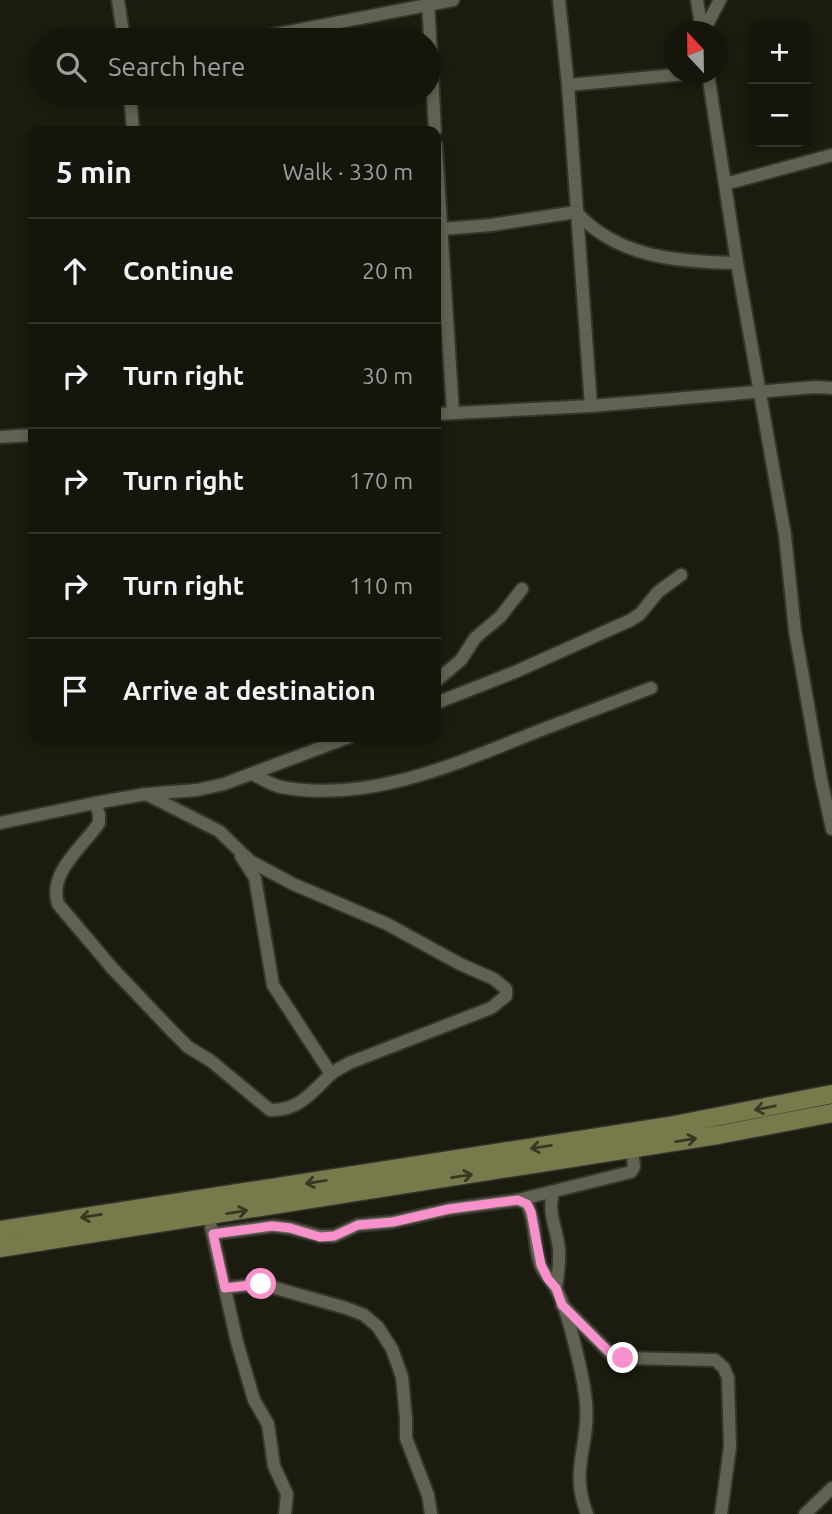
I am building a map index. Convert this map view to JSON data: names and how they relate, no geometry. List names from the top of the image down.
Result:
{
  "north": "top",
  "page": {
    "map_buttons": ["+", "−"],
    "search": "Search here",
    "heading": ["5 min", "Walk · 330 m"],
    "list": [
      ["Continue", "20 m"],
      ["Turn right", "30 m"],
      ["Turn right", "170 m"],
      ["Turn right", "110 m"],
      "Arrive at destination"
    ]
  }
}
